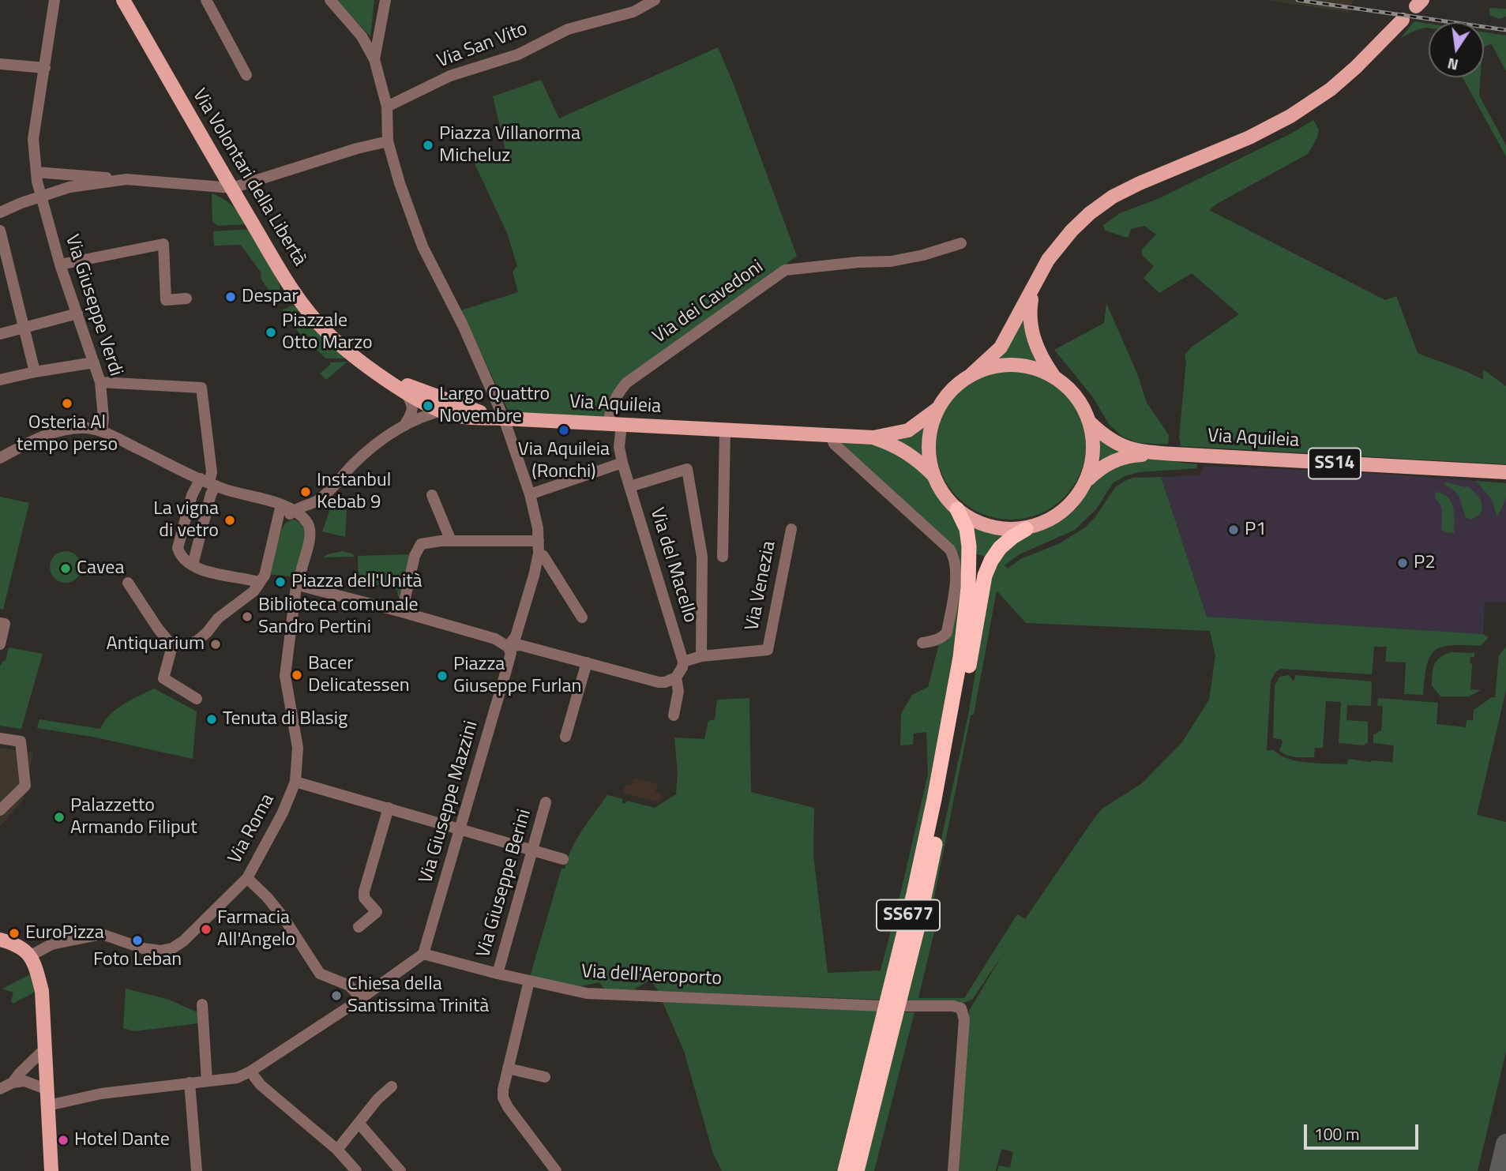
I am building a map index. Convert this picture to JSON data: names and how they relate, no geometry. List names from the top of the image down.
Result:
{
  "streets": {
    "highway": ["SS677"],
    "main road": ["Via Volontari della Libertà", "Via Aquileia", "SS14"],
    "street": [
      "Via San Vito",
      "Via dei Cavedoni",
      "Via Giuseppe Verdi",
      "Via del Macello",
      "Via Venezia",
      "Via Giuseppe Mazzini",
      "Via Roma",
      "Via Giuseppe Berini",
      "Via dell'Aeroporto"
    ]
  },
  "crossings": [
    ["Via San Vito", "Via Giuseppe Mazzini"],
    ["Via dei Cavedoni", "Via Aquileia"],
    ["Via dei Cavedoni", "Via del Macello"],
    ["Via Aquileia", "SS14"],
    ["Via Aquileia", "Via del Macello"],
    ["Via Aquileia", "Via Giuseppe Mazzini"],
    ["Via Aquileia", "SS677"],
    ["SS14", "SS677"],
    ["Via del Macello", "Via Venezia"],
    ["Via Giuseppe Mazzini", "Via dell'Aeroporto"],
    ["Via Giuseppe Berini", "Via dell'Aeroporto"]
  ],
  "places": [
    "Piazza Villanorma Micheluz",
    "Despar",
    "Piazzale Otto Marzo",
    "Osteria Al tempo perso",
    "Largo Quattro Novembre",
    "Via Aquileia (Ronchi)",
    "Instanbul Kebab 9",
    "La vigna di vetro",
    "P1",
    "P2",
    "Cavea",
    "Piazza dell'Unità",
    "Biblioteca comunale Sandro Pertini",
    "Antiquarium",
    "Bacer Delicatessen",
    "Piazza Giuseppe Furlan",
    "Tenuta di Blasig",
    "Palazzetto Armando Filiput",
    "Farmacia All'Angelo",
    "EuroPizza",
    "Foto Leban",
    "Chiesa della Santissima Trinità",
    "Hotel Dante"
  ],
  "scale_bar": "100 m",
  "north": "bottom"
}
